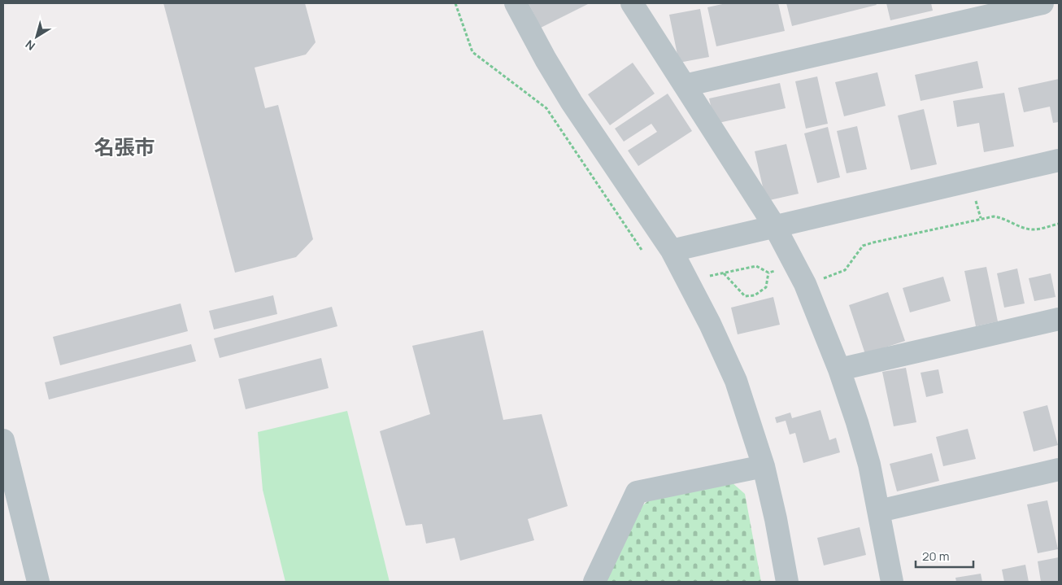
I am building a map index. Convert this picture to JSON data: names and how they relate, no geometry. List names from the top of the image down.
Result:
{
  "districts": ["名張市"],
  "scale_bar": "20 m",
  "north": "bottom left"
}
